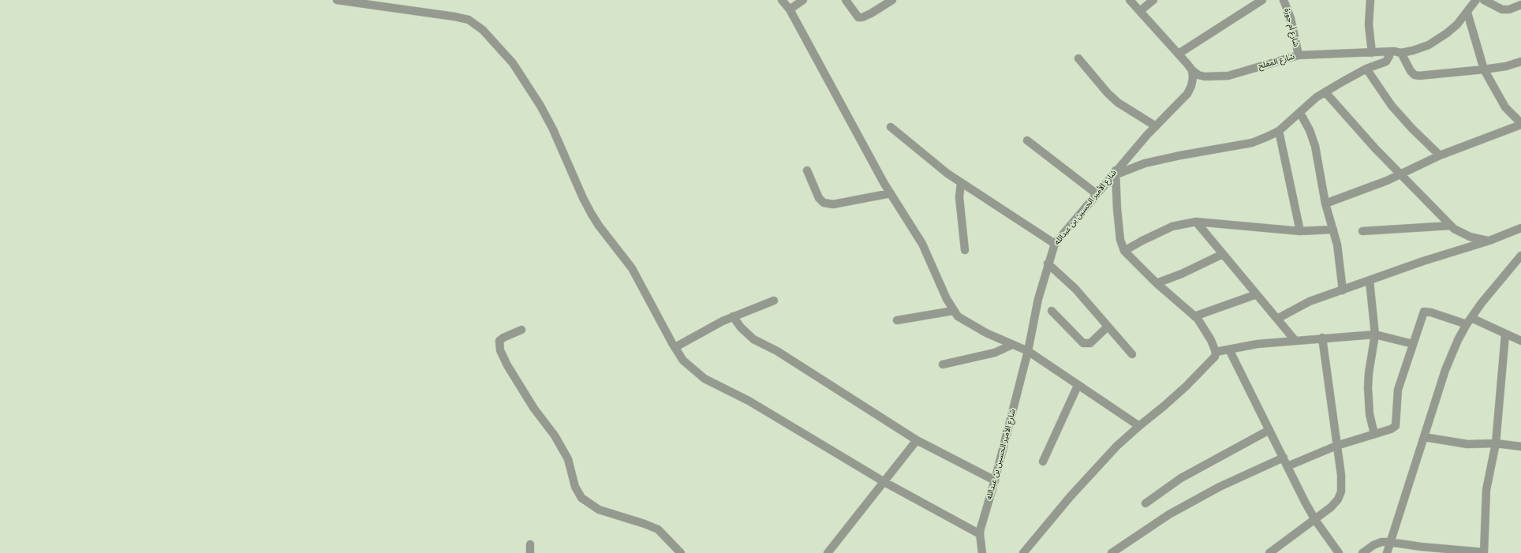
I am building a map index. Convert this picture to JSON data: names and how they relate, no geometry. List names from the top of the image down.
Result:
{
  "streets": {
    "street": ["شارع أم جوزة", "شارع المفلح", "شارع الأمير الحسين بن عبدالله"]
  },
  "crossings": [
    ["شارع أم جوزة", "شارع المفلح"],
    ["شارع المفلح", "شارع الأمير الحسين بن عبدالله"]
  ]
}
